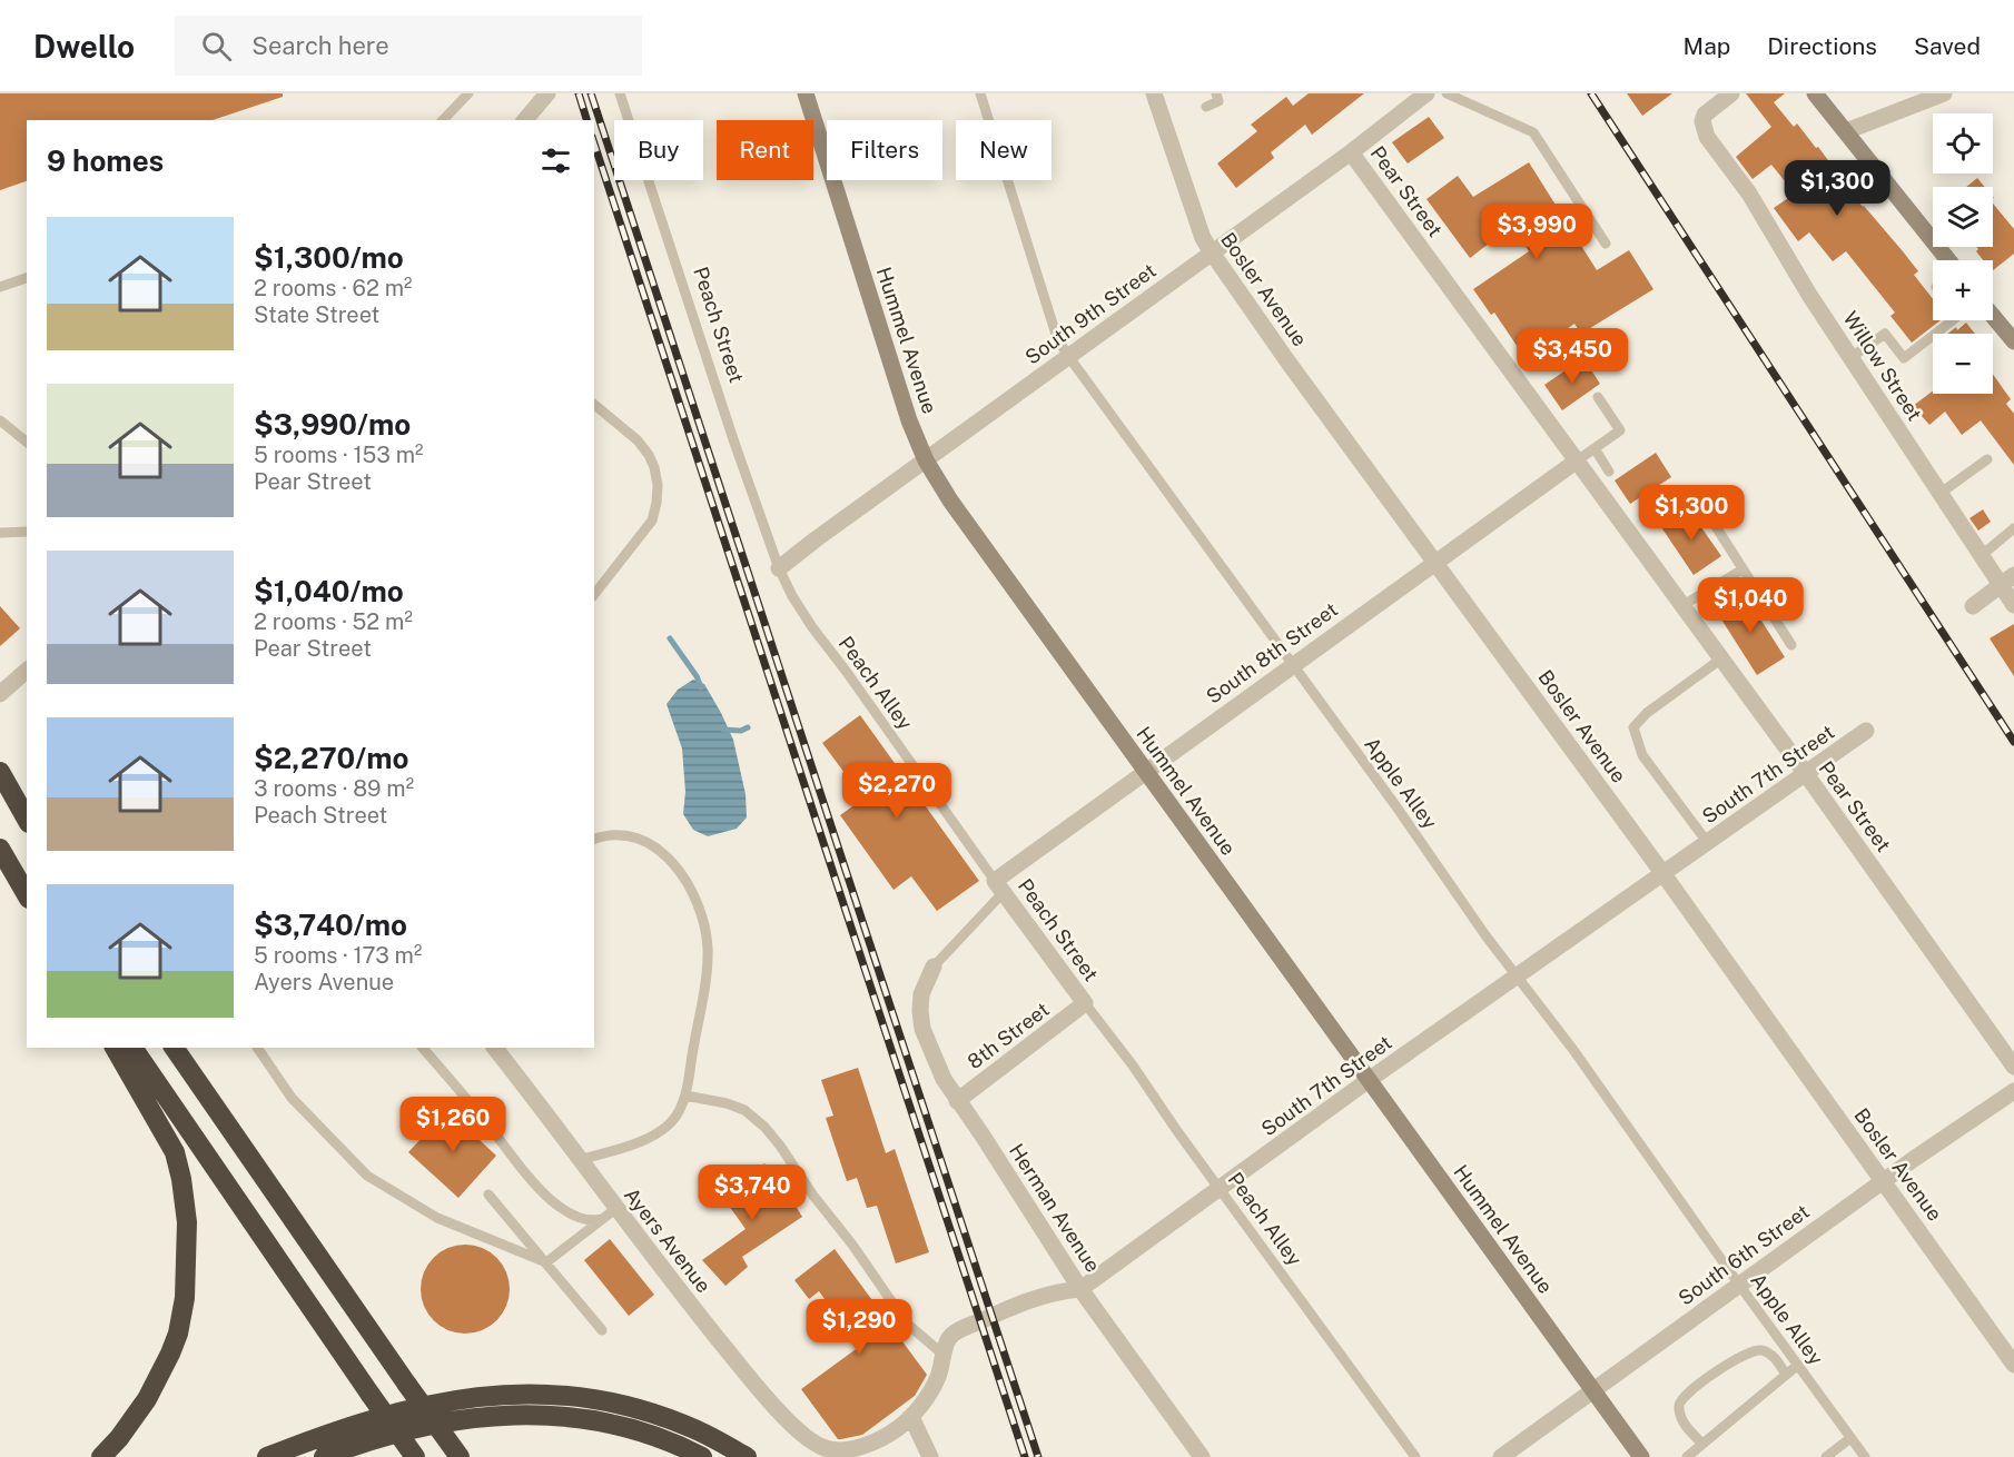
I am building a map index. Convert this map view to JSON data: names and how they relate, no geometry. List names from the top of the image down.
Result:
{
  "streets": {
    "main road": ["Hummel Avenue"],
    "street": [
      "Pear Street",
      "Bosler Avenue",
      "South 9th Street",
      "Peach Street",
      "Willow Street",
      "South 8th Street",
      "South 7th Street",
      "8th Street",
      "Herman Avenue",
      "Ayers Avenue",
      "South 6th Street"
    ],
    "lane": ["Peach Alley", "Apple Alley"]
  },
  "crossings": [
    ["Pear Street", "South 9th Street"],
    ["Pear Street", "South 8th Street"],
    ["Pear Street", "South 7th Street"],
    ["Bosler Avenue", "South 9th Street"],
    ["Bosler Avenue", "South 8th Street"],
    ["Bosler Avenue", "South 7th Street"],
    ["Bosler Avenue", "South 6th Street"],
    ["South 9th Street", "Peach Street"],
    ["South 9th Street", "Hummel Avenue"],
    ["South 9th Street", "Peach Alley"],
    ["South 9th Street", "Apple Alley"],
    ["Peach Street", "South 8th Street"],
    ["Peach Street", "Peach Alley"],
    ["Peach Street", "8th Street"],
    ["Hummel Avenue", "South 8th Street"],
    ["Hummel Avenue", "South 7th Street"],
    ["Hummel Avenue", "South 6th Street"],
    ["South 8th Street", "Peach Alley"],
    ["South 8th Street", "Apple Alley"],
    ["Peach Alley", "South 7th Street"],
    ["Peach Alley", "8th Street"],
    ["South 7th Street", "Apple Alley"],
    ["South 7th Street", "Herman Avenue"],
    ["South 7th Street", "Ayers Avenue"],
    ["Apple Alley", "South 6th Street"],
    ["8th Street", "Herman Avenue"]
  ],
  "page": {
    "header": "Dwello",
    "search": "Search here",
    "nav": ["Map", "Directions", "Saved"],
    "map_buttons": ["+", "−"],
    "chip": [
      "Buy",
      "Rent",
      "Filters",
      "New"
    ],
    "heading": "9 homes",
    "price": [
      "$1,300",
      "$3,990",
      "$3,450",
      "$1,300",
      "$1,040",
      "$2,270",
      "$1,260",
      "$3,740",
      "$1,290"
    ],
    "list": [
      {
        "name": "$1,300/mo",
        "note": "2 rooms · 62 m² · State Street"
      },
      {
        "name": "$3,990/mo",
        "note": "5 rooms · 153 m² · Pear Street"
      },
      {
        "name": "$1,040/mo",
        "note": "2 rooms · 52 m² · Pear Street"
      },
      {
        "name": "$2,270/mo",
        "note": "3 rooms · 89 m² · Peach Street"
      },
      {
        "name": "$3,740/mo",
        "note": "5 rooms · 173 m² · Ayers Avenue"
      }
    ]
  }
}
